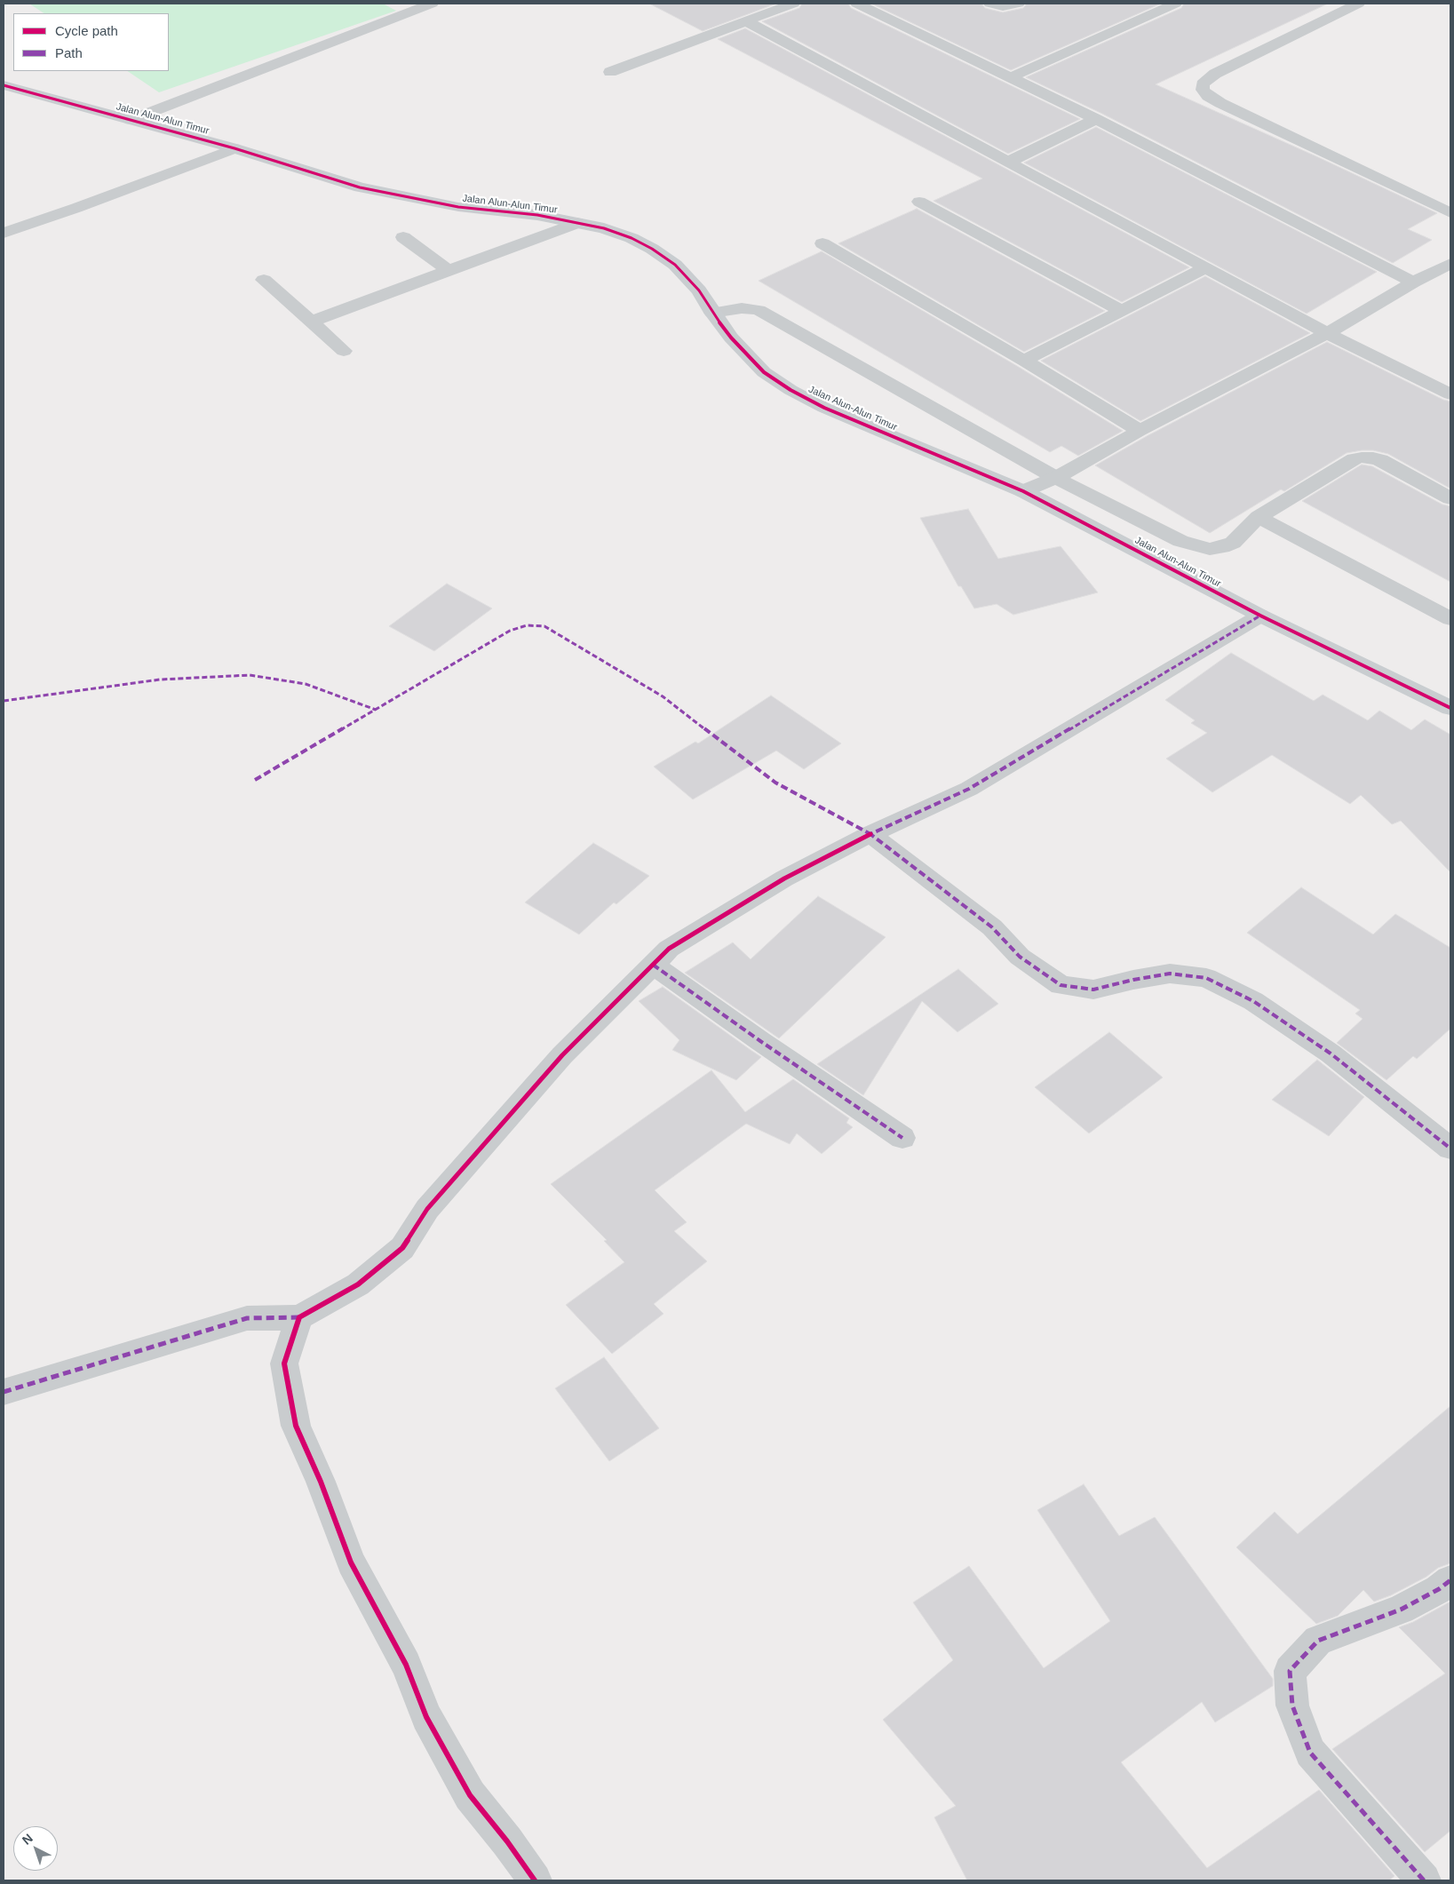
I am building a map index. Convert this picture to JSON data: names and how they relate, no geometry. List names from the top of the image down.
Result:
{
  "streets": {
    "street": ["Jalan Alun-Alun Timur"]
  },
  "legend": ["Cycle path", "Path"],
  "north": "top left"
}
